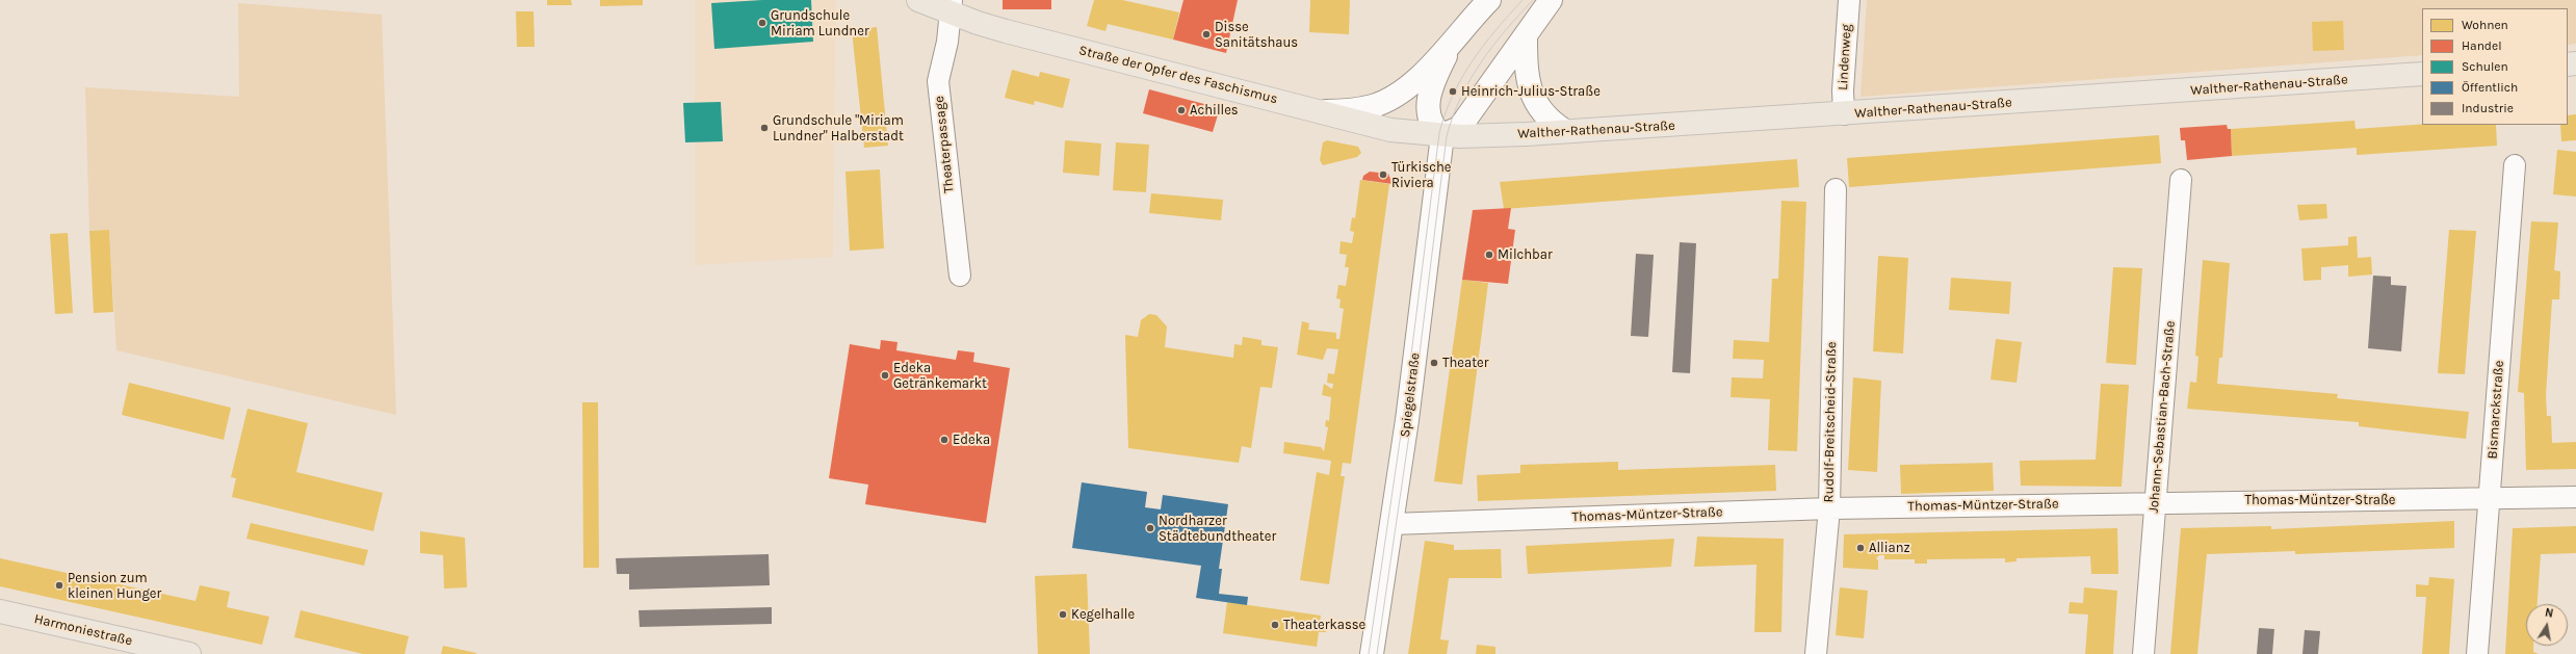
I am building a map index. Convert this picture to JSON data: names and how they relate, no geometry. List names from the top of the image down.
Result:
{
  "streets": {
    "main road": ["Straße der Opfer des Faschismus", "Walther-Rathenau-Straße", "Harmoniestraße"],
    "street": [
      "Lindenweg",
      "Theaterpassage",
      "Spiegelstraße",
      "Bismarckstraße",
      "Johann-Sebastian-Bach-Straße",
      "Rudolf-Breitscheid-Straße",
      "Thomas-Müntzer-Straße"
    ]
  },
  "crossings": [
    ["Lindenweg", "Walther-Rathenau-Straße"],
    ["Straße der Opfer des Faschismus", "Walther-Rathenau-Straße"],
    ["Straße der Opfer des Faschismus", "Theaterpassage"],
    ["Straße der Opfer des Faschismus", "Spiegelstraße"],
    ["Walther-Rathenau-Straße", "Spiegelstraße"],
    ["Spiegelstraße", "Thomas-Müntzer-Straße"],
    ["Bismarckstraße", "Thomas-Müntzer-Straße"],
    ["Johann-Sebastian-Bach-Straße", "Thomas-Müntzer-Straße"],
    ["Rudolf-Breitscheid-Straße", "Thomas-Müntzer-Straße"]
  ],
  "places": [
    "Grundschule Miriam Lundner",
    "Disse Sanitätshaus",
    "Heinrich-Julius-Straße",
    "Achilles",
    "Grundschule \"Miriam Lundner\" Halberstadt",
    "Türkische Riviera",
    "Milchbar",
    "Theater",
    "Edeka Getränkemarkt",
    "Edeka",
    "Nordharzer Städtebundtheater",
    "Allianz",
    "Pension zum kleinen Hunger",
    "Kegelhalle",
    "Theaterkasse"
  ],
  "legend": [
    "Wohnen",
    "Handel",
    "Schulen",
    "Öffentlich",
    "Industrie"
  ],
  "north": "top"
}
